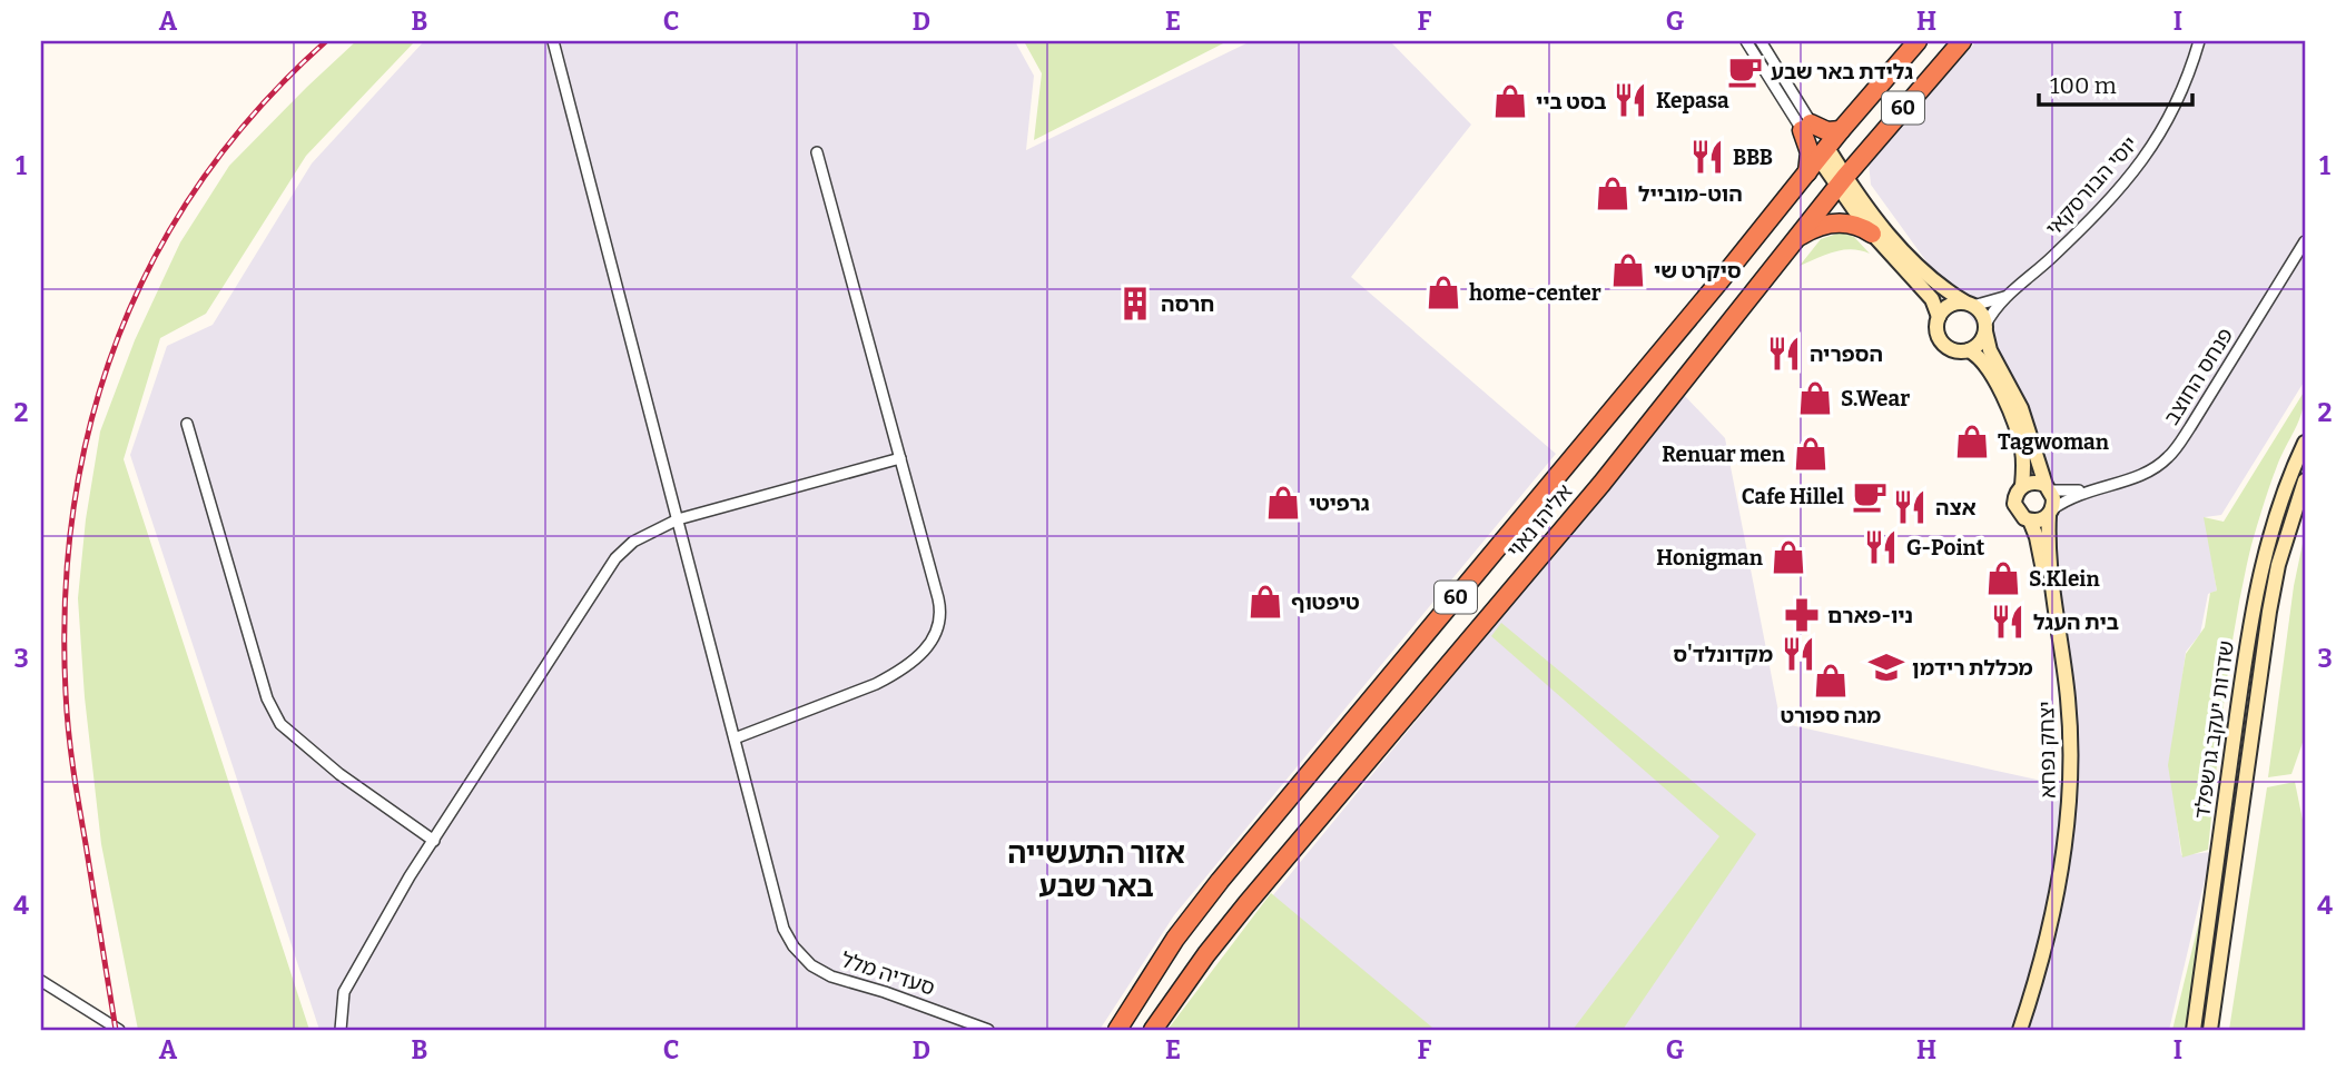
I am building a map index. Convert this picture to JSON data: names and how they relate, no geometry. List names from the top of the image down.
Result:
{
  "streets": {
    "highway": ["60", "אליהו נאוי"],
    "street": [
      "יוסי הבורסקאי",
      "פנחס החוצב",
      "שדרות יעקב גרשפלד",
      "יצחק נפחא",
      "סעדיה מלל"
    ]
  },
  "crossings": [
    ["פנחס החוצב", "יצחק נפחא"]
  ],
  "districts": ["אזור התעשייה באר שבע"],
  "places": {
    "cafe": ["גלידת באר שבע", "Cafe Hillel"],
    "restaurant": [
      "Kepasa",
      "BBB",
      "הספריה",
      "אצה",
      "G-Point",
      "בית העגל",
      "מקדונלד'ס"
    ],
    "shop": [
      "בסט ביי",
      "הוט-מובייל",
      "סיקרט שי",
      "home-center",
      "S.Wear",
      "Tagwoman",
      "Renuar men",
      "גרפיטי",
      "Honigman",
      "S.Klein",
      "טיפטוף",
      "מגה ספורט"
    ],
    "building": ["חרסה"],
    "pharmacy": ["ניו-פארם"],
    "school or university": ["מכללת רידמן"]
  },
  "scale_bar": "100 m",
  "grid": {
    "columns": [
      "A",
      "B",
      "C",
      "D",
      "E",
      "F",
      "G",
      "H",
      "I"
    ],
    "rows": [
      "1",
      "2",
      "3",
      "4"
    ]
  }
}
